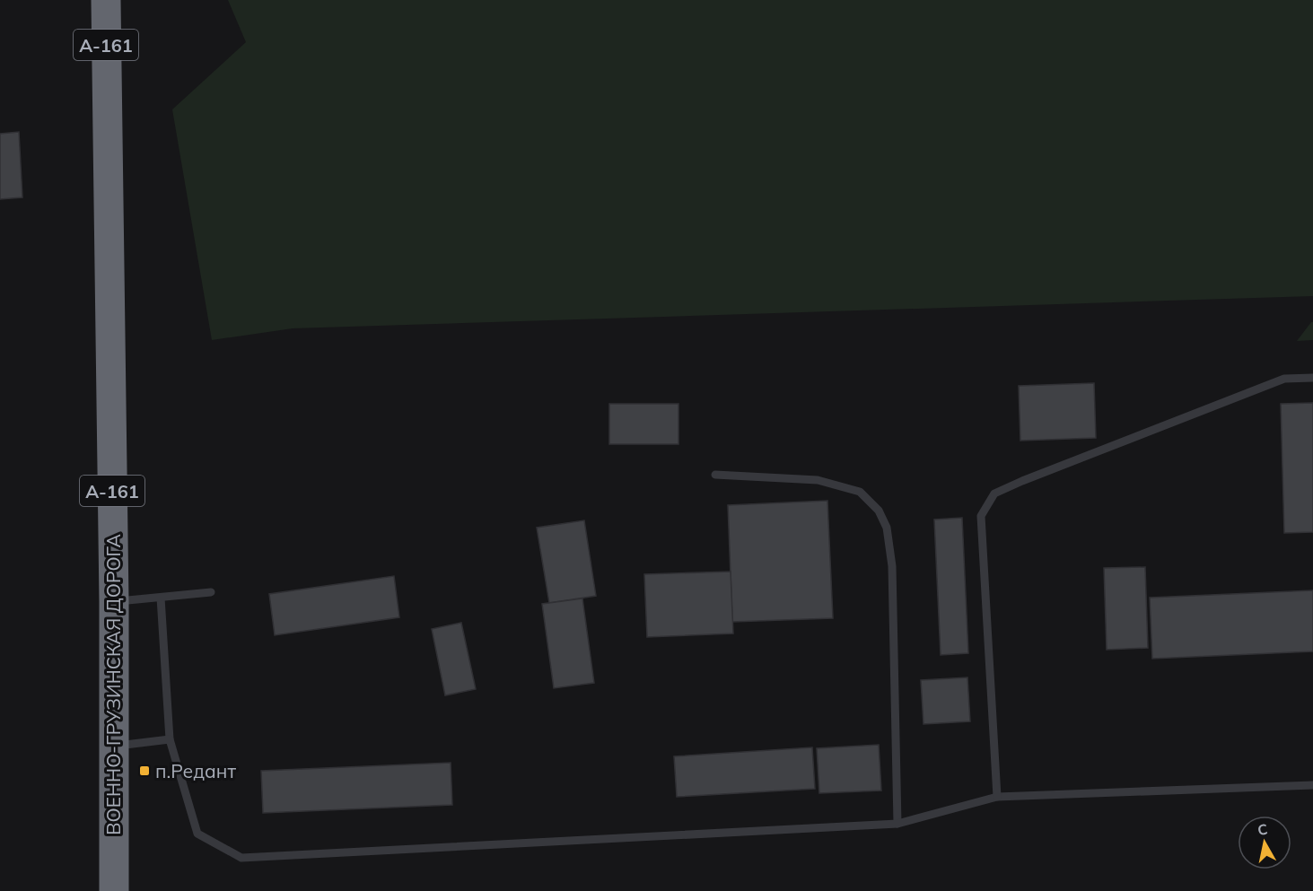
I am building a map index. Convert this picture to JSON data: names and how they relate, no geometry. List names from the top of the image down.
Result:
{
  "streets": {
    "highway": ["А-161", "ВОЕННО-ГРУЗИНСКАЯ ДОРОГА"]
  },
  "places": {
    "transit": ["п.Редант"]
  },
  "north": "top"
}
